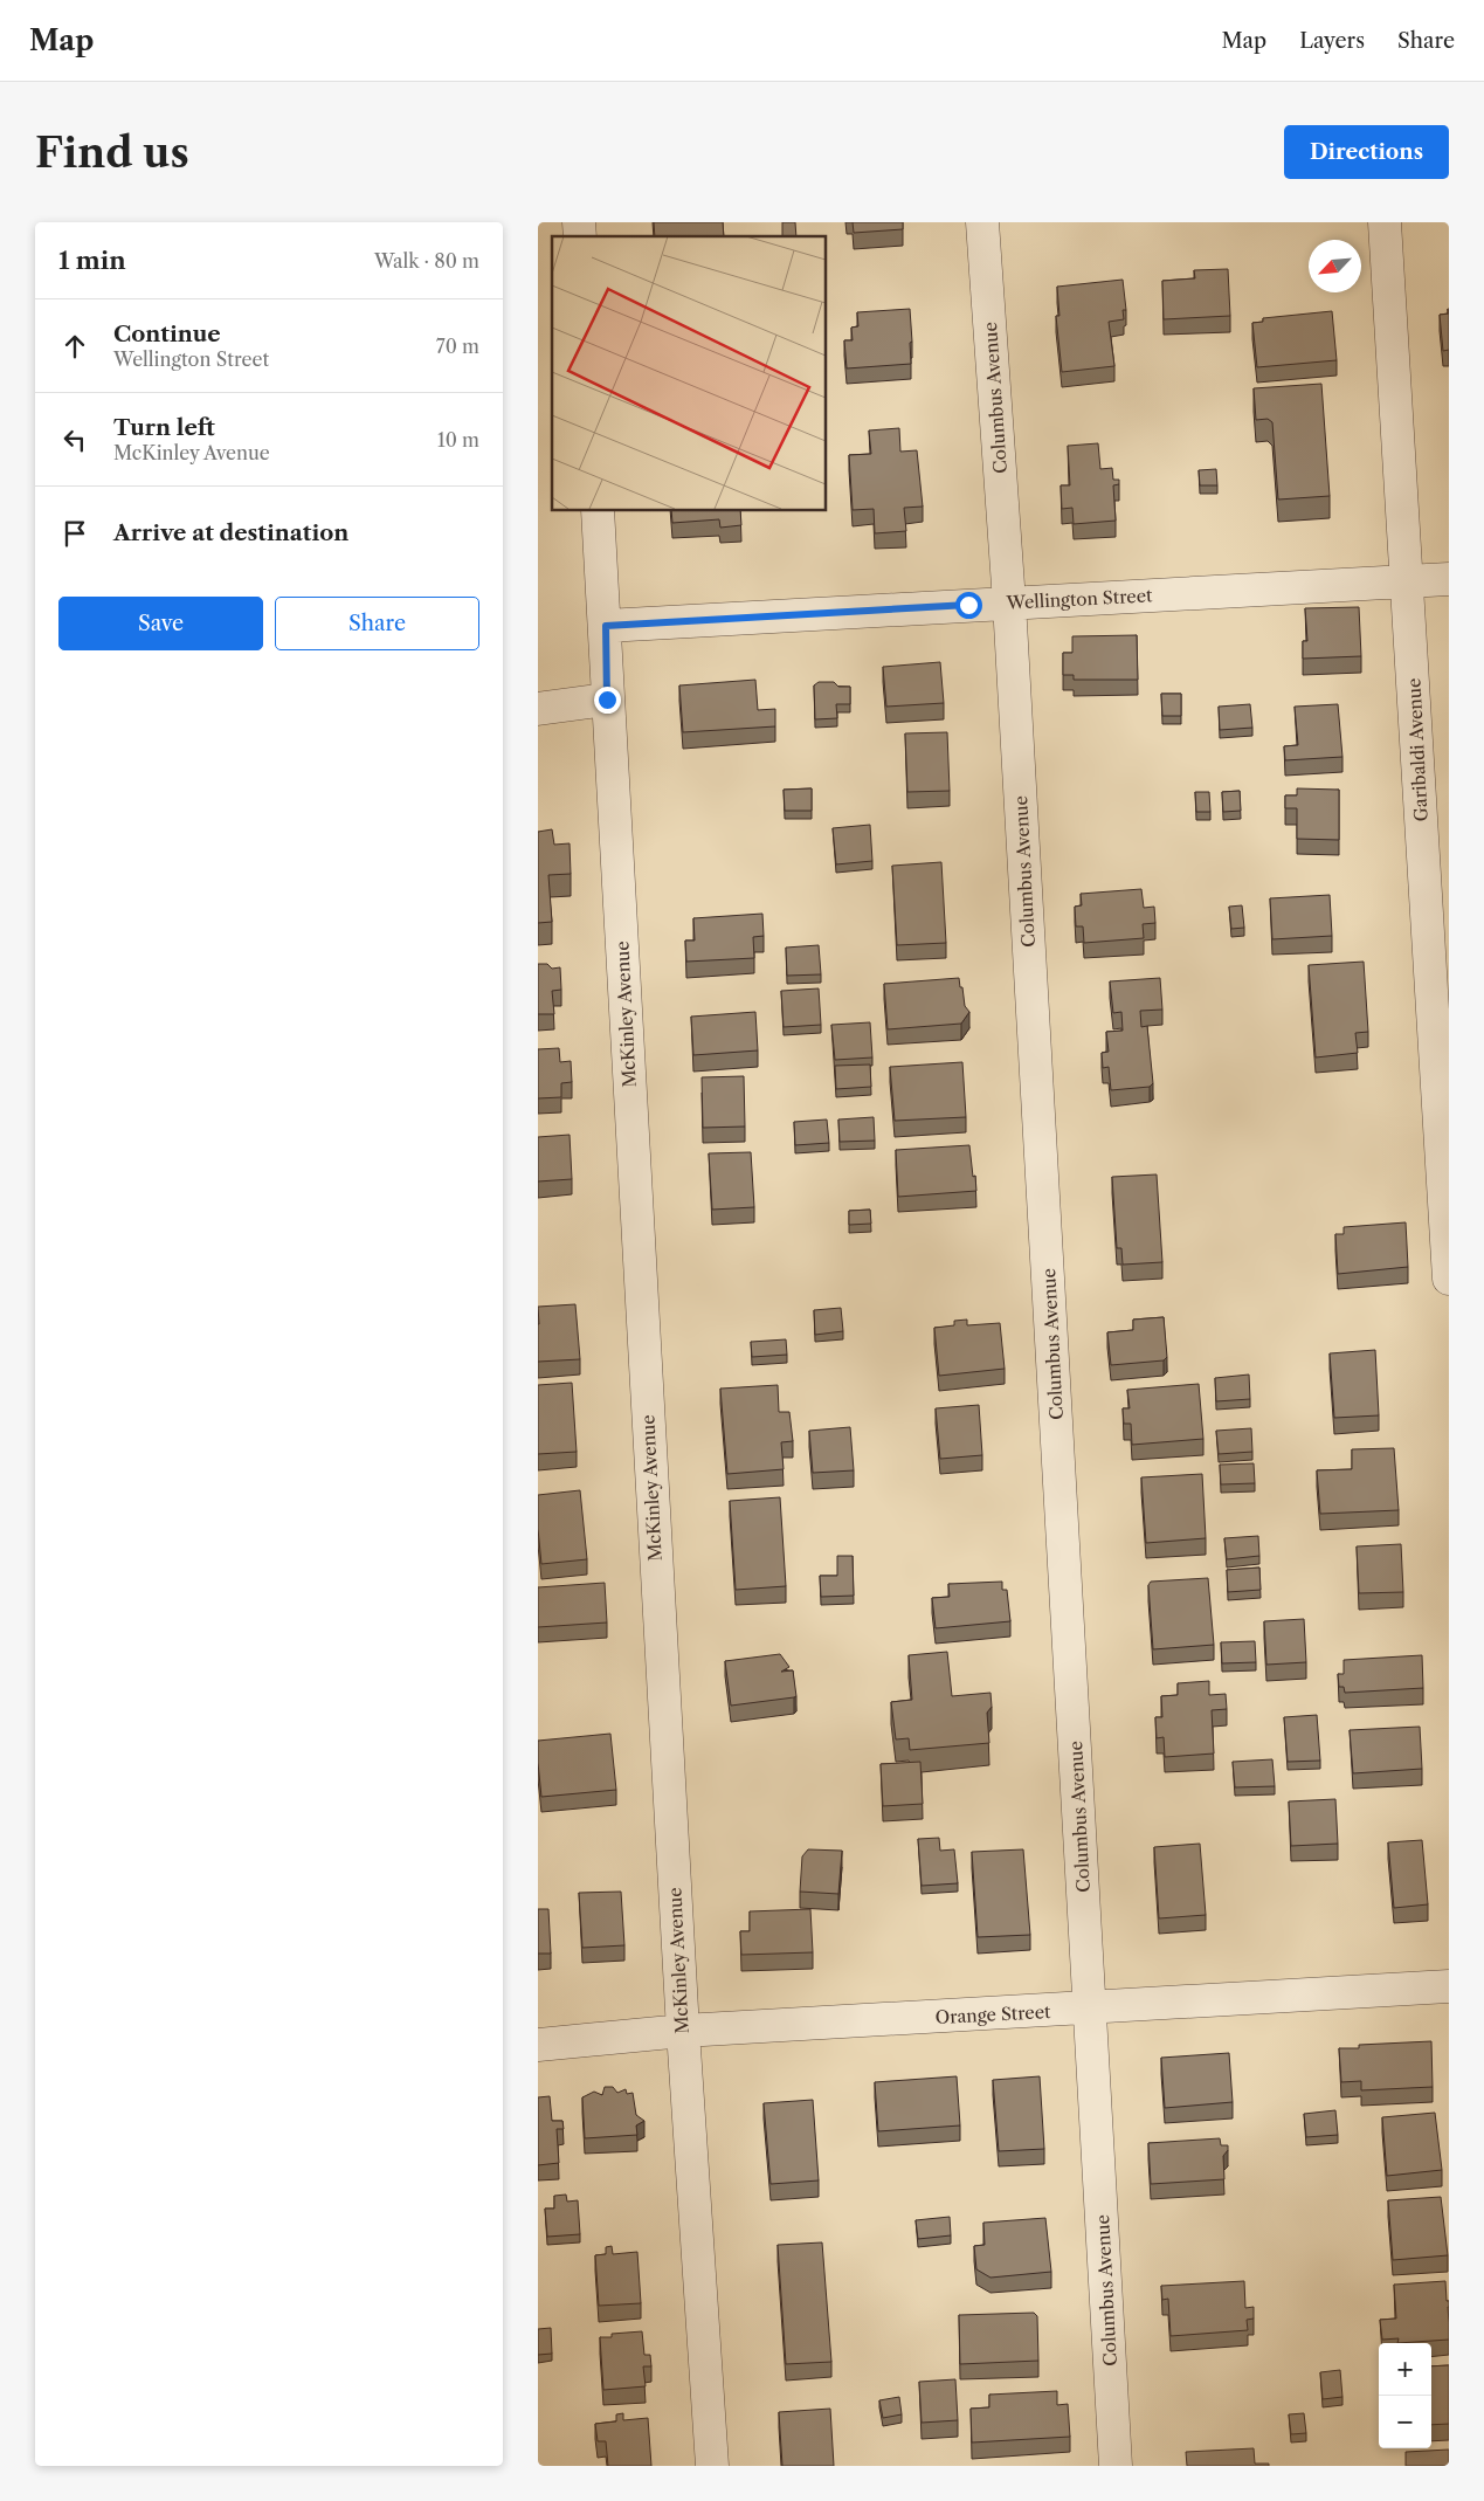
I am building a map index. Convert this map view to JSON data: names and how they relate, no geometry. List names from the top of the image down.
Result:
{
  "streets": {
    "street": [
      "Columbus Avenue",
      "Wellington Street",
      "Garibaldi Avenue",
      "McKinley Avenue",
      "Orange Street"
    ]
  },
  "crossings": [
    ["Columbus Avenue", "Wellington Street"],
    ["Columbus Avenue", "Orange Street"],
    ["Wellington Street", "Garibaldi Avenue"],
    ["Wellington Street", "McKinley Avenue"],
    ["McKinley Avenue", "Orange Street"]
  ],
  "north": "bottom left",
  "page": {
    "header": "Map",
    "nav": ["Map", "Layers", "Share"],
    "buttons": [
      "Directions",
      ["Save", "Share"]
    ],
    "title": "Find us",
    "heading": ["1 min", "Walk · 80 m"],
    "list": [
      ["Continue", "Wellington Street", "70 m"],
      ["Turn left", "McKinley Avenue", "10 m"],
      "Arrive at destination"
    ],
    "map_buttons": ["+", "−"]
  }
}
